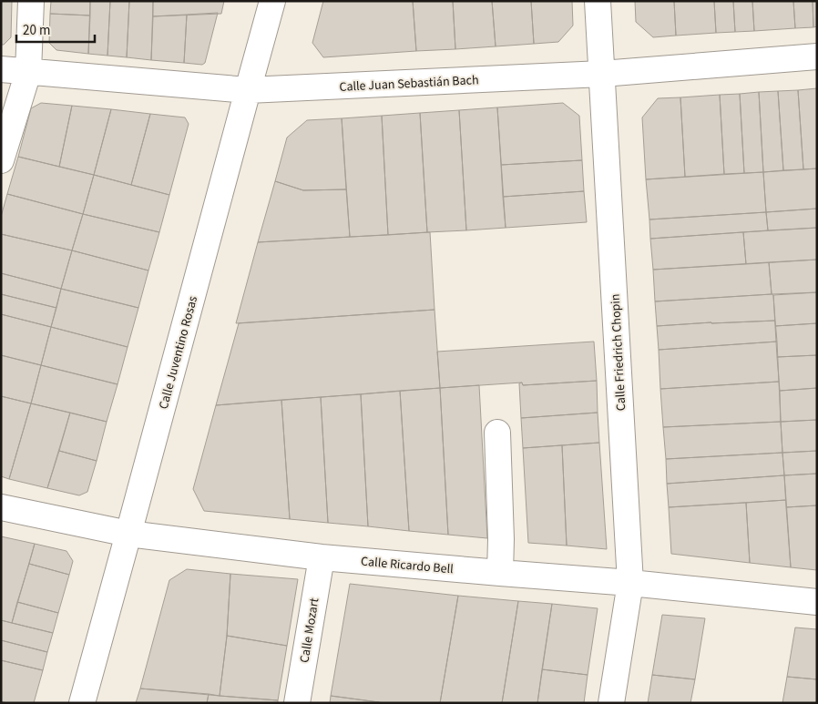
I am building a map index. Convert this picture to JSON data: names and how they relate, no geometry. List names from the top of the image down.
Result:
{
  "streets": {
    "street": [
      "Calle Juan Sebastián Bach",
      "Calle Juventino Rosas",
      "Calle Friedrich Chopin",
      "Calle Ricardo Bell",
      "Calle Mozart"
    ]
  },
  "crossings": [
    ["Calle Juan Sebastián Bach", "Calle Juventino Rosas"],
    ["Calle Juan Sebastián Bach", "Calle Friedrich Chopin"],
    ["Calle Juventino Rosas", "Calle Ricardo Bell"],
    ["Calle Friedrich Chopin", "Calle Ricardo Bell"],
    ["Calle Ricardo Bell", "Calle Mozart"]
  ],
  "scale_bar": "20 m"
}
